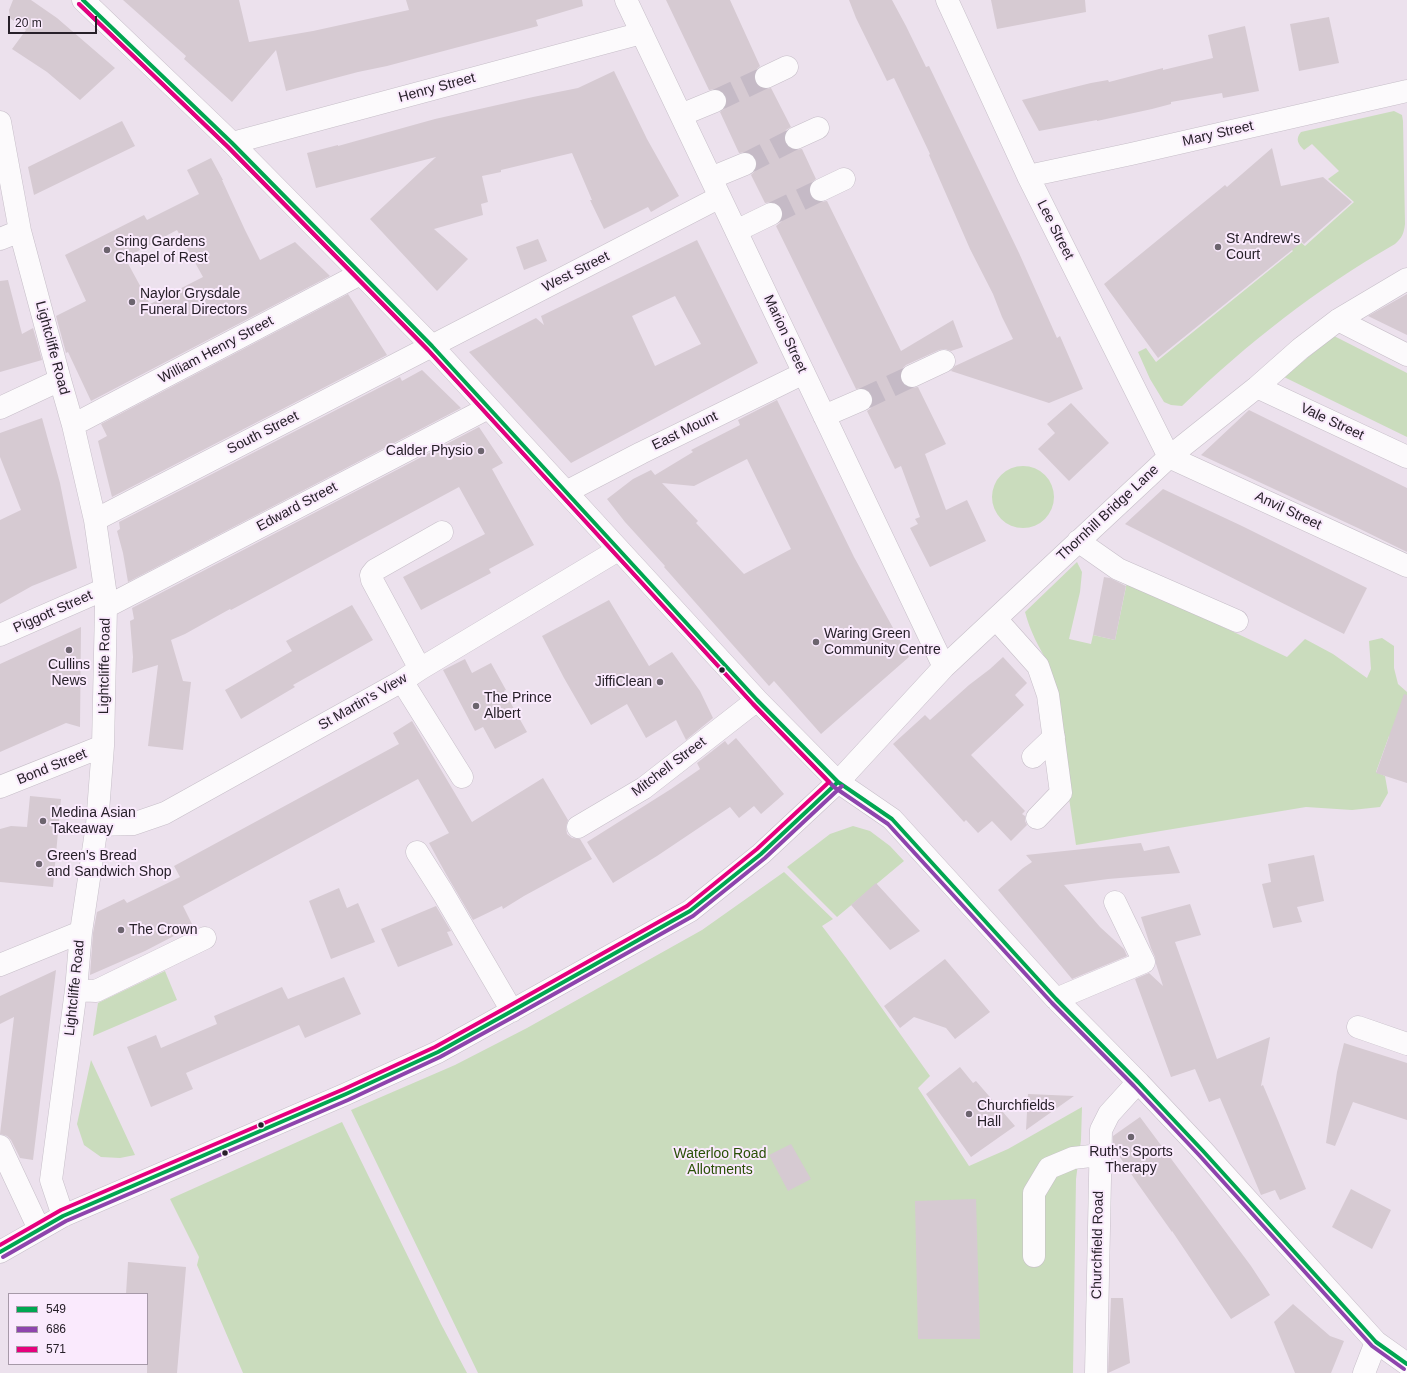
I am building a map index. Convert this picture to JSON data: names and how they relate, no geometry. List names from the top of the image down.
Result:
{
  "streets": {
    "street": [
      "Henry Street",
      "Mary Street",
      "Lee Street",
      "West Street",
      "Marion Street",
      "Lightcliffe Road",
      "William Henry Street",
      "Vale Street",
      "East Mount",
      "South Street",
      "Edward Street",
      "Anvil Street",
      "Thornhill Bridge Lane",
      "Piggott Street",
      "St Martin's View",
      "Bond Street",
      "Mitchell Street",
      "Churchfield Road"
    ]
  },
  "crossings": [
    ["Henry Street", "Marion Street"],
    ["Mary Street", "Lee Street"],
    ["Lee Street", "Anvil Street"],
    ["Lee Street", "Thornhill Bridge Lane"],
    ["West Street", "Marion Street"],
    ["West Street", "South Street"],
    ["Marion Street", "East Mount"],
    ["Marion Street", "Thornhill Bridge Lane"],
    ["Lightcliffe Road", "William Henry Street"],
    ["Lightcliffe Road", "South Street"],
    ["Lightcliffe Road", "Edward Street"],
    ["Lightcliffe Road", "Thornhill Bridge Lane"],
    ["Lightcliffe Road", "Piggott Street"],
    ["Lightcliffe Road", "St Martin's View"],
    ["Lightcliffe Road", "Bond Street"],
    ["Vale Street", "Thornhill Bridge Lane"],
    ["Edward Street", "Piggott Street"],
    ["Anvil Street", "Thornhill Bridge Lane"]
  ],
  "parks": ["Waterloo Road Allotments"],
  "places": [
    "St Andrew's Court",
    "Sring Gardens Chapel of Rest",
    "Naylor Grysdale Funeral Directors",
    "Calder Physio",
    "Waring Green Community Centre",
    "Cullins News",
    "JiffiClean",
    "The Prince Albert",
    "Medina Asian Takeaway",
    "Green's Bread and Sandwich Shop",
    "The Crown",
    "Churchfields Hall",
    "Ruth's Sports Therapy"
  ],
  "lines": ["transit line 549", "transit line 686", "transit line 571"],
  "legend": ["549", "686", "571"],
  "scale_bar": "20 m"
}
